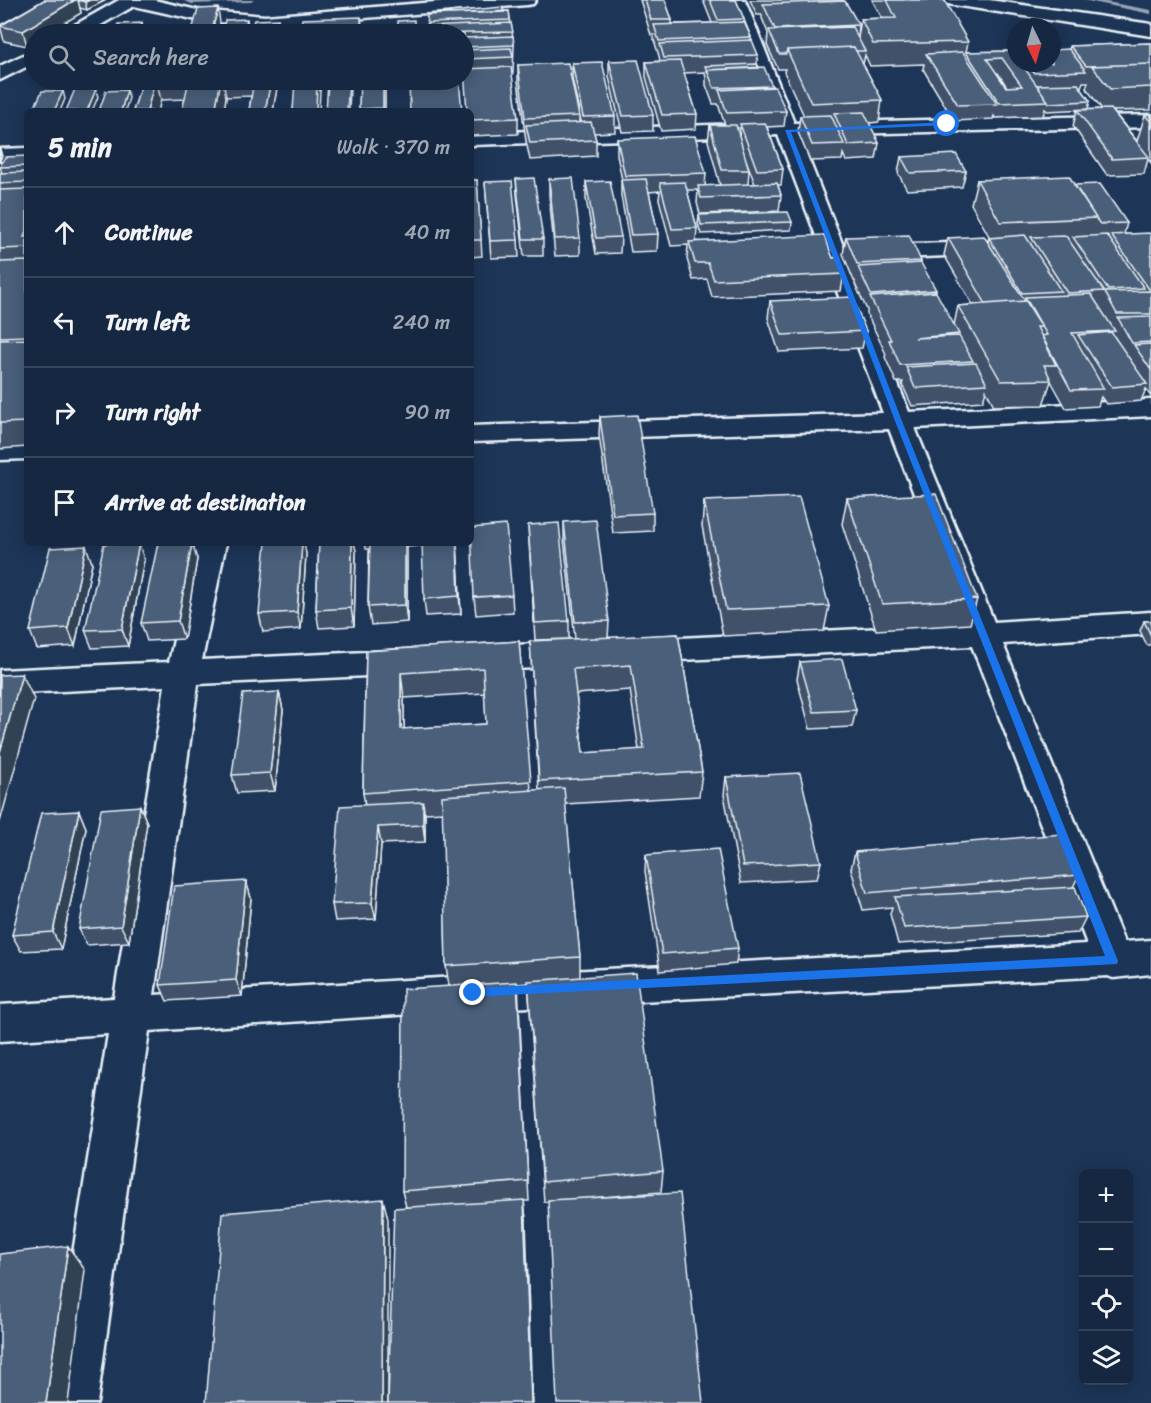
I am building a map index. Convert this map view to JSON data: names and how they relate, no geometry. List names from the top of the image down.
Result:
{
  "north": "bottom",
  "page": {
    "search": "Search here",
    "heading": ["5 min", "Walk · 370 m"],
    "list": [
      ["Continue", "40 m"],
      ["Turn left", "240 m"],
      ["Turn right", "90 m"],
      "Arrive at destination"
    ],
    "map_buttons": ["+", "−"]
  }
}
